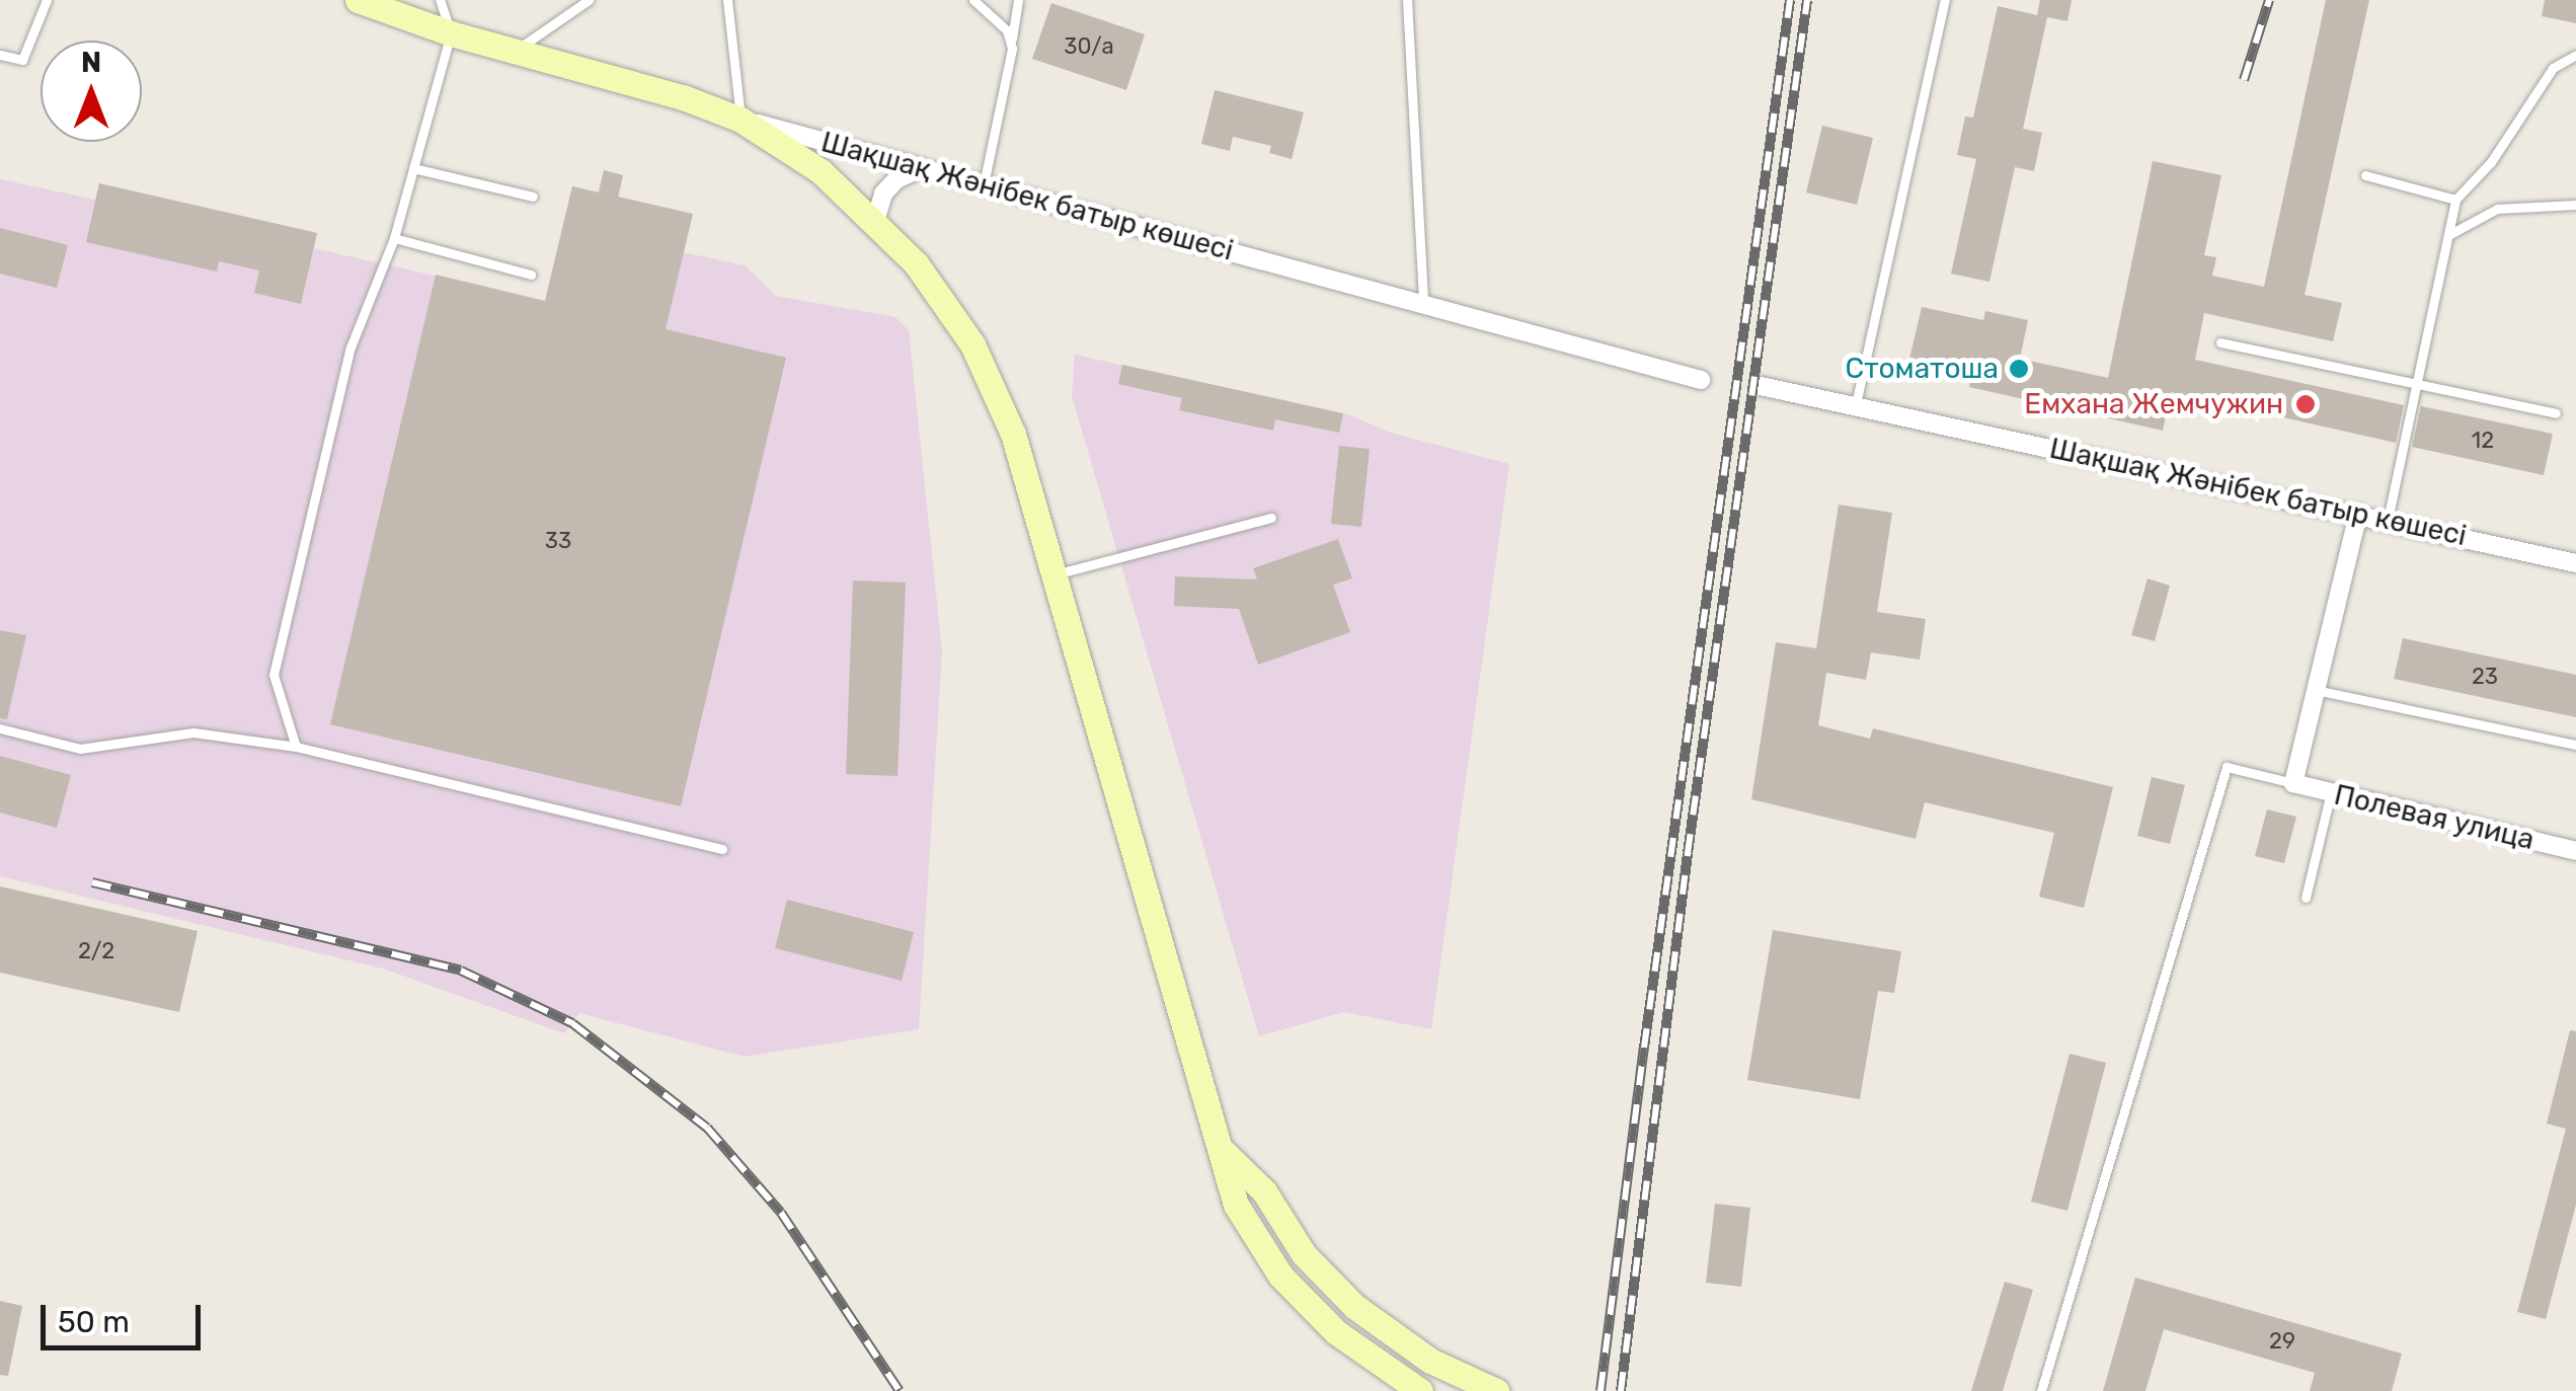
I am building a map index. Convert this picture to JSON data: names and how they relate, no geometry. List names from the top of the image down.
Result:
{
  "streets": {
    "main road": ["Шақшақ Жәнібек батыр көшесі"],
    "street": ["Полевая улица"]
  },
  "places": ["Стоматоша", "Емхана Жемчужин"],
  "house_numbers": [
    "30/а",
    "12",
    "33",
    "23",
    "2/2",
    "29"
  ],
  "scale_bar": "50 m",
  "north": "top"
}
